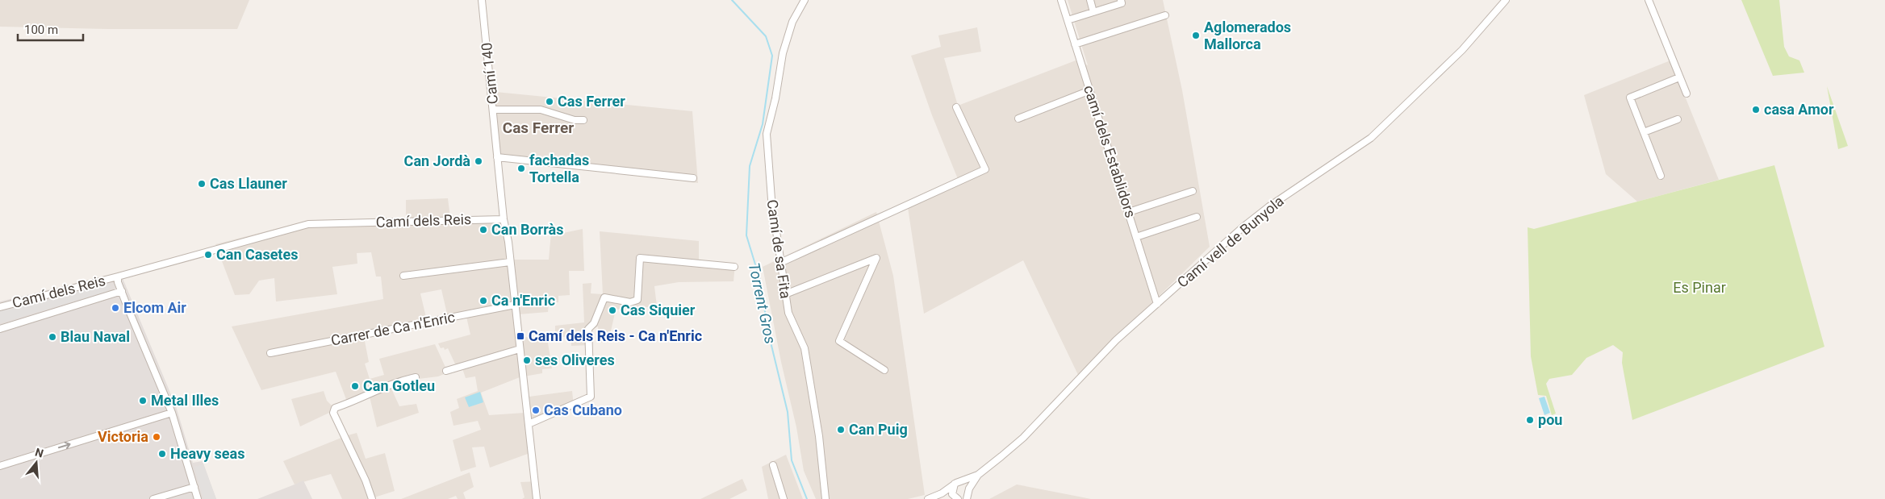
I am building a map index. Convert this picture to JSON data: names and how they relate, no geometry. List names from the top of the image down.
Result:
{
  "streets": {
    "street": [
      "Camí 140",
      "camí dels Establidors",
      "Camí dels Reis",
      "Camí vell de Bunyola",
      "Camí de sa Fita",
      "Carrer de Ca n'Enric"
    ]
  },
  "crossings": [
    ["Camí 140", "Camí dels Reis"],
    ["camí dels Establidors", "Camí vell de Bunyola"]
  ],
  "districts": ["Cas Ferrer"],
  "water": ["Torrent Gros"],
  "parks": ["Es Pinar"],
  "places": {
    "other": [
      "Aglomerados Mallorca",
      "Cas Ferrer",
      "casa Amor",
      "Can Jordà",
      "fachadas Tortella",
      "Cas Llauner",
      "Can Borràs",
      "Can Casetes",
      "Ca n'Enric",
      "Elcom Air",
      "Cas Siquier",
      "Blau Naval",
      "ses Oliveres",
      "Can Gotleu",
      "Metal Illes",
      "Cas Cubano",
      "pou",
      "Can Puig",
      "Victoria",
      "Heavy seas"
    ],
    "transit": ["Camí dels Reis - Ca n'Enric"]
  },
  "scale_bar": "100 m",
  "north": "top"
}
